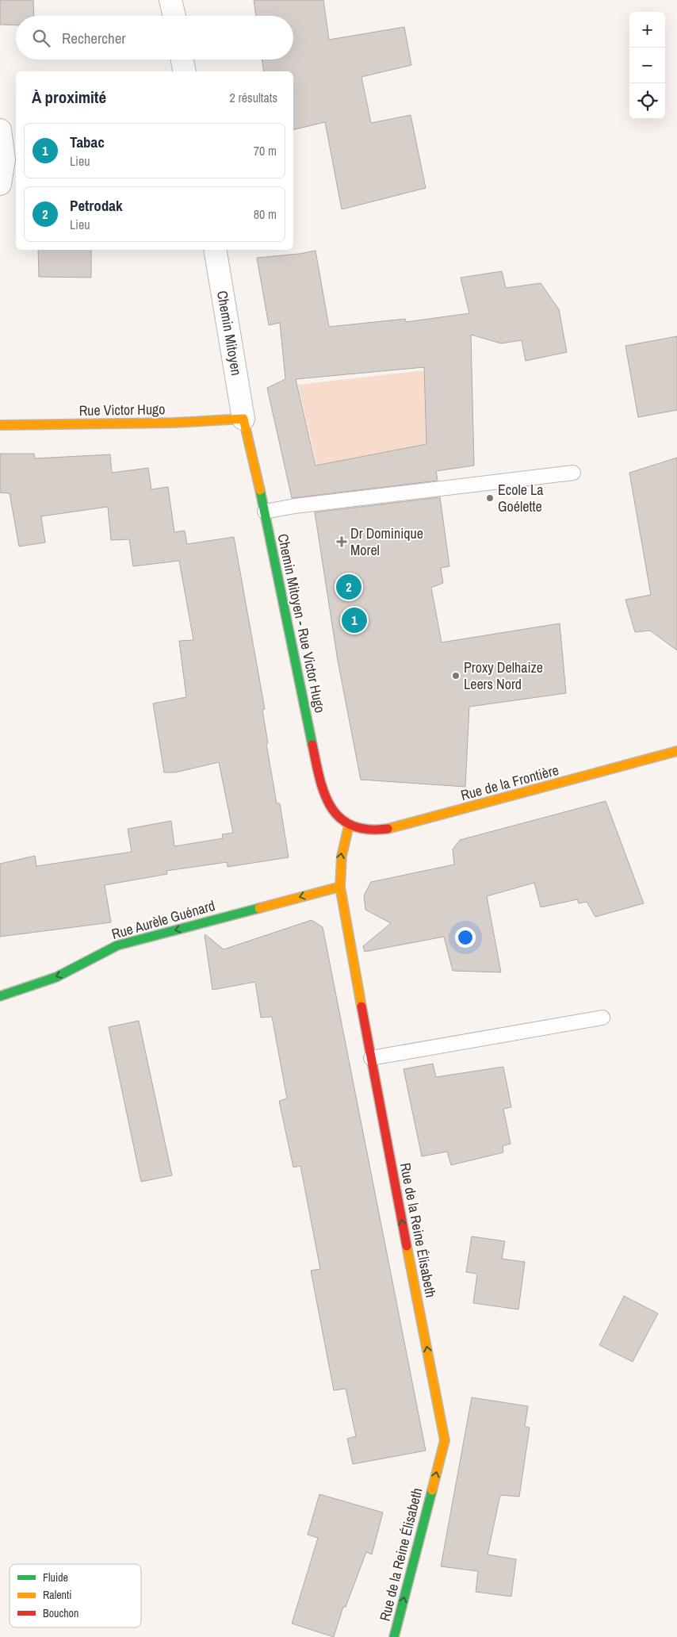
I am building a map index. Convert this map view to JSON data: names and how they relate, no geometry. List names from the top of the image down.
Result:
{
  "streets": {
    "street": [
      "Chemin Mitoyen",
      "Rue Victor Hugo",
      "Chemin Mitoyen - Rue Victor Hugo",
      "Rue de la Frontière",
      "Rue Aurèle Guénard",
      "Rue de la Reine Élisabeth"
    ]
  },
  "crossings": [
    ["Chemin Mitoyen", "Rue Victor Hugo"],
    ["Chemin Mitoyen", "Chemin Mitoyen - Rue Victor Hugo"],
    ["Rue Victor Hugo", "Chemin Mitoyen - Rue Victor Hugo"],
    ["Chemin Mitoyen - Rue Victor Hugo", "Rue de la Frontière"],
    ["Chemin Mitoyen - Rue Victor Hugo", "Rue de la Reine Élisabeth"],
    ["Rue de la Frontière", "Rue de la Reine Élisabeth"],
    ["Rue Aurèle Guénard", "Rue de la Reine Élisabeth"]
  ],
  "one_way": ["Rue Aurèle Guénard", "Rue de la Reine Élisabeth"],
  "places": {
    "other": ["Ecole La Goélette", "Proxy Delhaize Leers Nord"],
    "health": ["Dr Dominique Morel"]
  },
  "legend": ["Fluide", "Ralenti", "Bouchon"],
  "page": {
    "map_buttons": ["+", "−"],
    "search": "Rechercher",
    "heading": ["À proximité", "2 résultats"],
    "list": [
      {
        "mark": "1",
        "name": "Tabac",
        "note": "Lieu",
        "value": "70 m"
      },
      {
        "mark": "2",
        "name": "Petrodak",
        "note": "Lieu",
        "value": "80 m"
      }
    ],
    "pins": ["2", "1"]
  }
}
